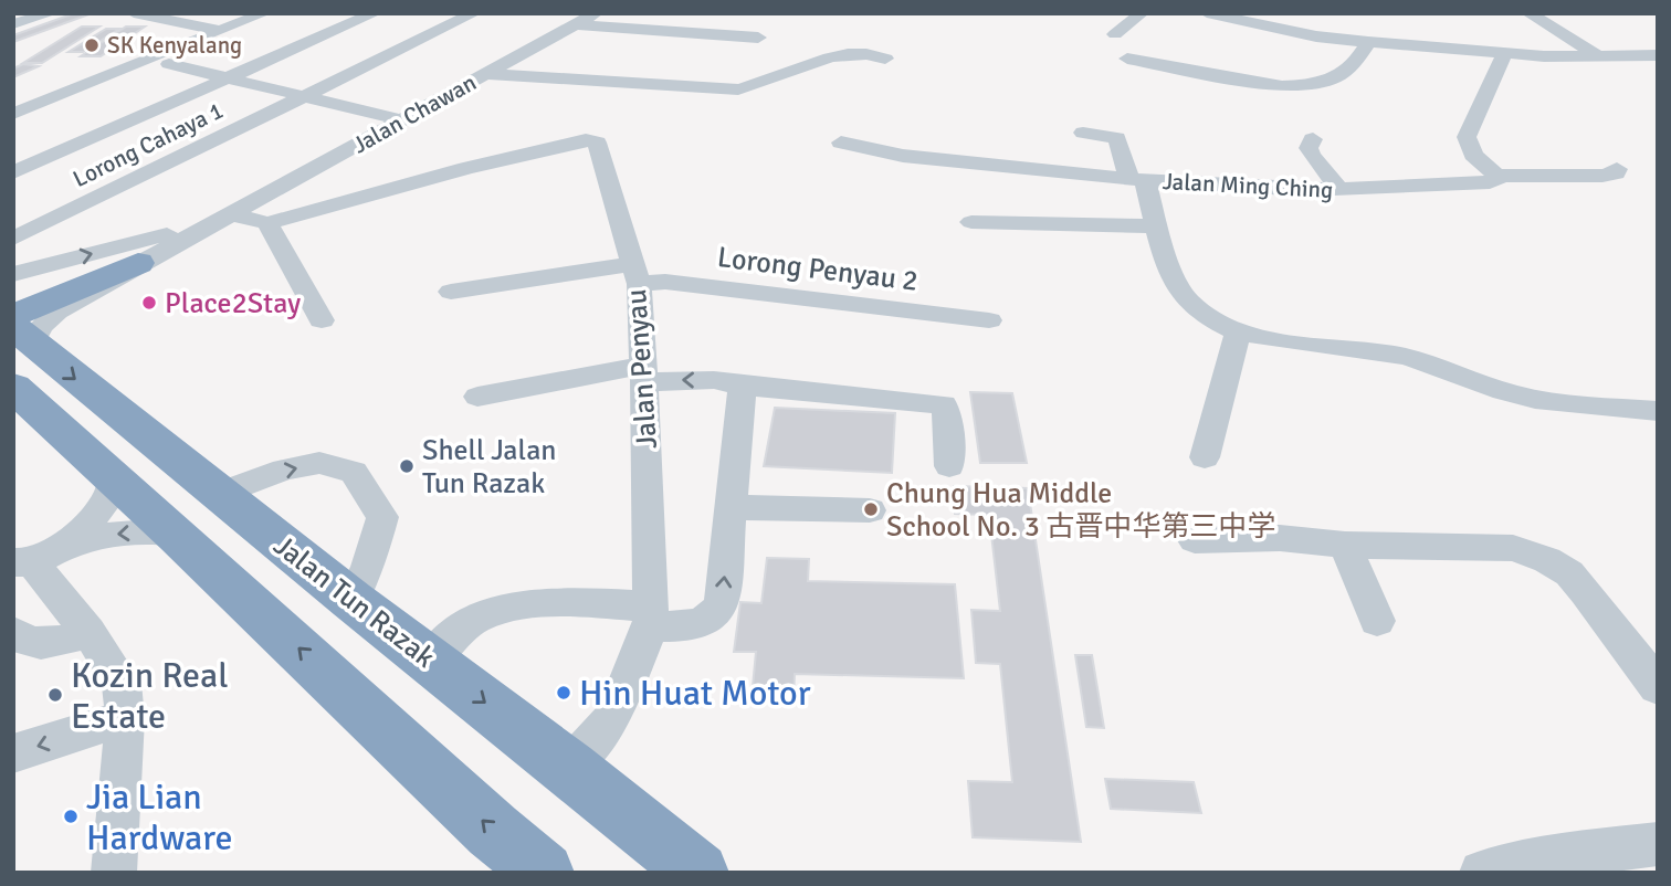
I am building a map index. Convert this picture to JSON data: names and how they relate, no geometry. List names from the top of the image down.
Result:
{
  "streets": {
    "highway": ["Jalan Tun Razak"],
    "street": [
      "Jalan Chawan",
      "Lorong Cahaya 1",
      "Jalan Ming Ching",
      "Lorong Penyau 2",
      "Jalan Penyau"
    ]
  },
  "crossings": [
    ["Jalan Chawan", "Jalan Penyau"],
    ["Lorong Penyau 2", "Jalan Penyau"],
    ["Jalan Penyau", "Jalan Tun Razak"]
  ],
  "places": [
    "SK Kenyalang",
    "Place2Stay",
    "Shell Jalan Tun Razak",
    "Chung Hua Middle School No. 3 古晋中华第三中学",
    "Hin Huat Motor",
    "Kozin Real Estate",
    "Jia Lian Hardware"
  ]
}
